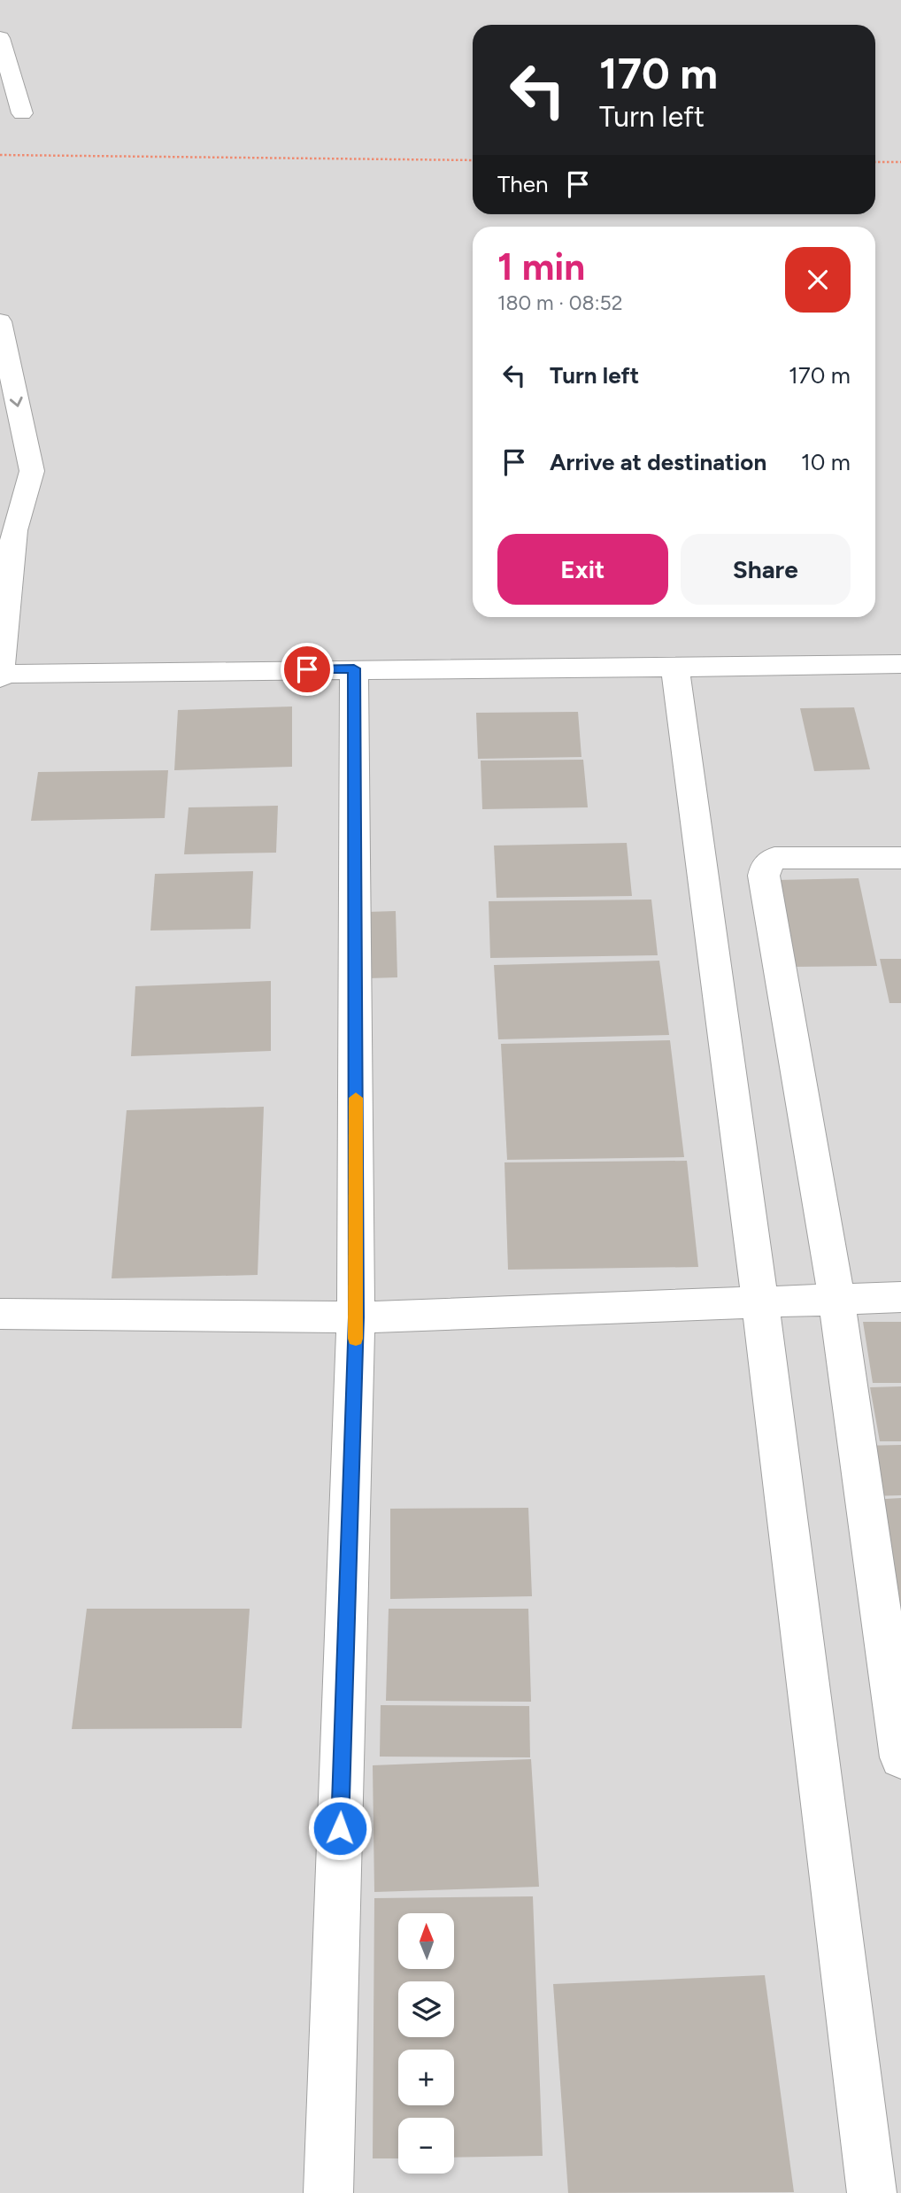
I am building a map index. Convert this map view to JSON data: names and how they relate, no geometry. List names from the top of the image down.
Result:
{
  "north": "top",
  "page": {
    "turn": ["170 m", "Turn left"],
    "then": "Then",
    "heading": ["1 min", "180 m · 08:52"],
    "list": [
      {
        "name": "Turn left",
        "value": "170 m"
      },
      {
        "name": "Arrive at destination",
        "value": "10 m"
      }
    ],
    "buttons": ["Exit", "Share"],
    "map_buttons": ["+", "−"]
  }
}
